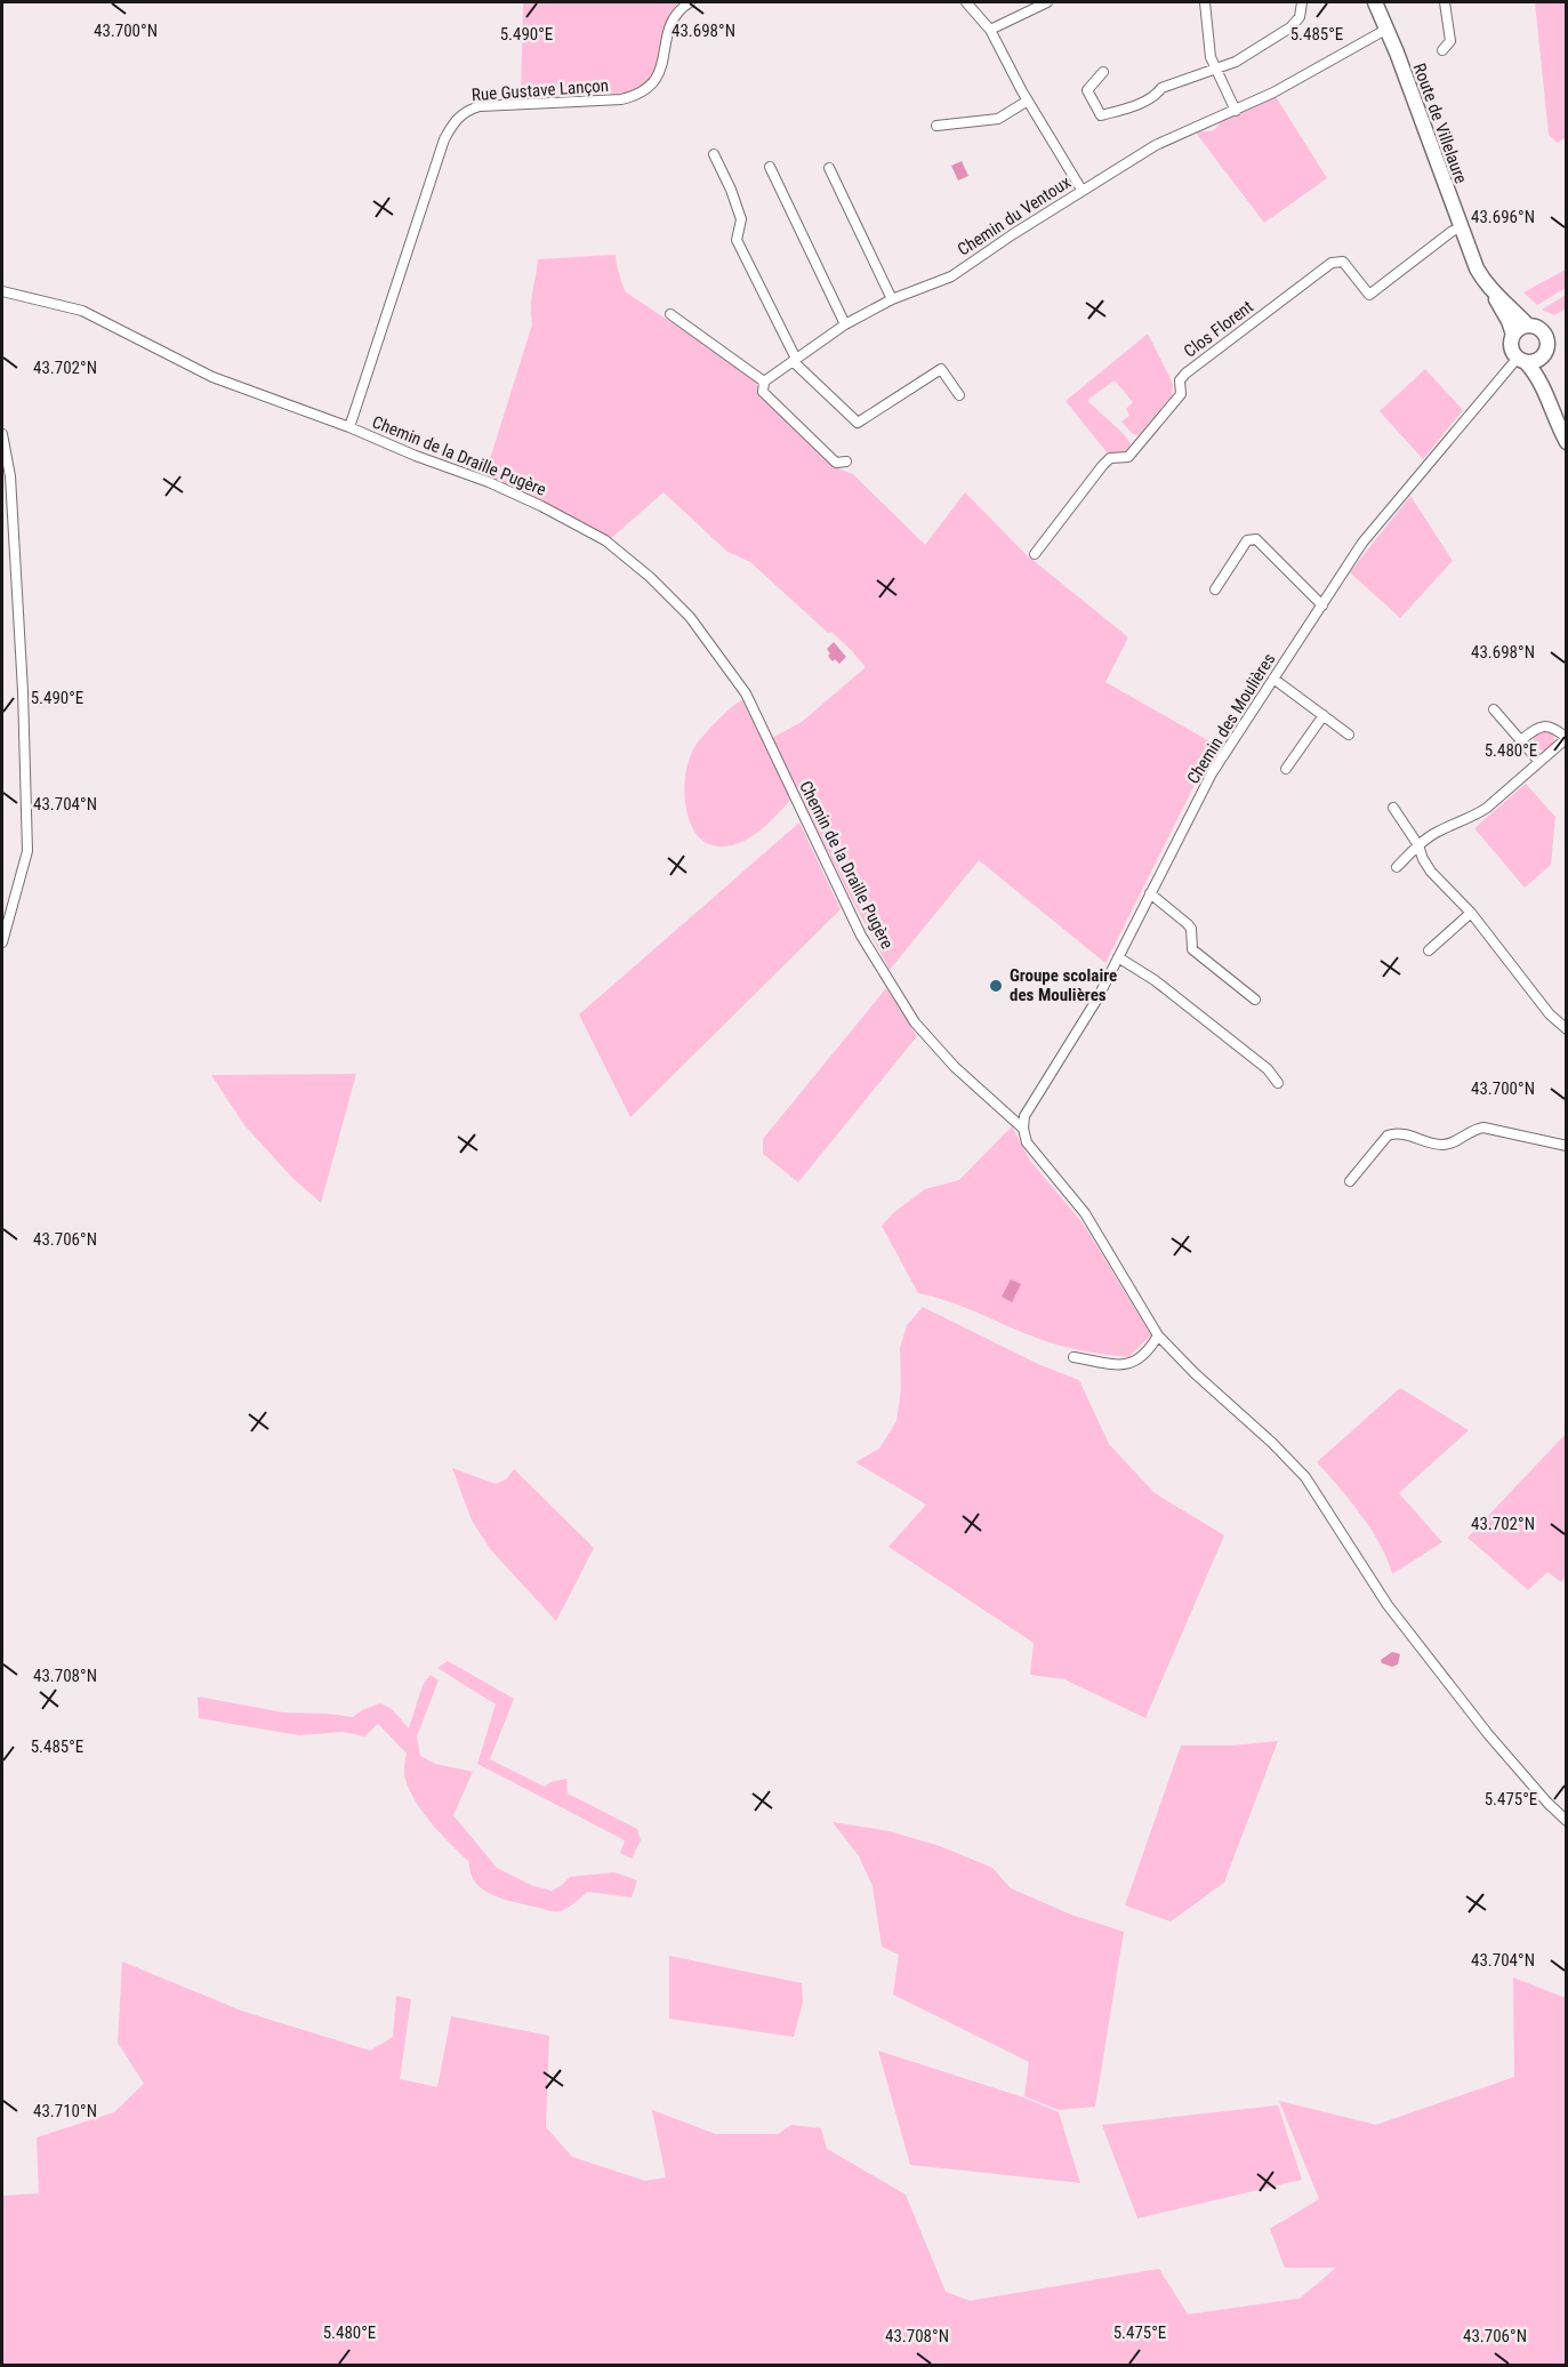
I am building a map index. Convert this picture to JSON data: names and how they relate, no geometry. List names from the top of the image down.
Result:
{
  "streets": {
    "main road": ["Route de Villelaure"],
    "street": [
      "Rue Gustave Lançon",
      "Chemin du Ventoux",
      "Clos Florent",
      "Chemin de la Draille Pugère",
      "Chemin des Moulières"
    ]
  },
  "crossings": [
    ["Rue Gustave Lançon", "Chemin de la Draille Pugère"],
    ["Route de Villelaure", "Chemin du Ventoux"],
    ["Route de Villelaure", "Clos Florent"],
    ["Route de Villelaure", "Chemin des Moulières"],
    ["Chemin de la Draille Pugère", "Chemin des Moulières"]
  ],
  "places": ["Groupe scolaire des Moulières"],
  "coordinates": [
    "43.700°N",
    "43.698°N",
    "5.490°E",
    "5.485°E",
    "43.696°N",
    "43.702°N",
    "5.480°E",
    "43.704°N",
    "43.706°N",
    "43.708°N",
    "5.475°E",
    "43.710°N"
  ]
}
